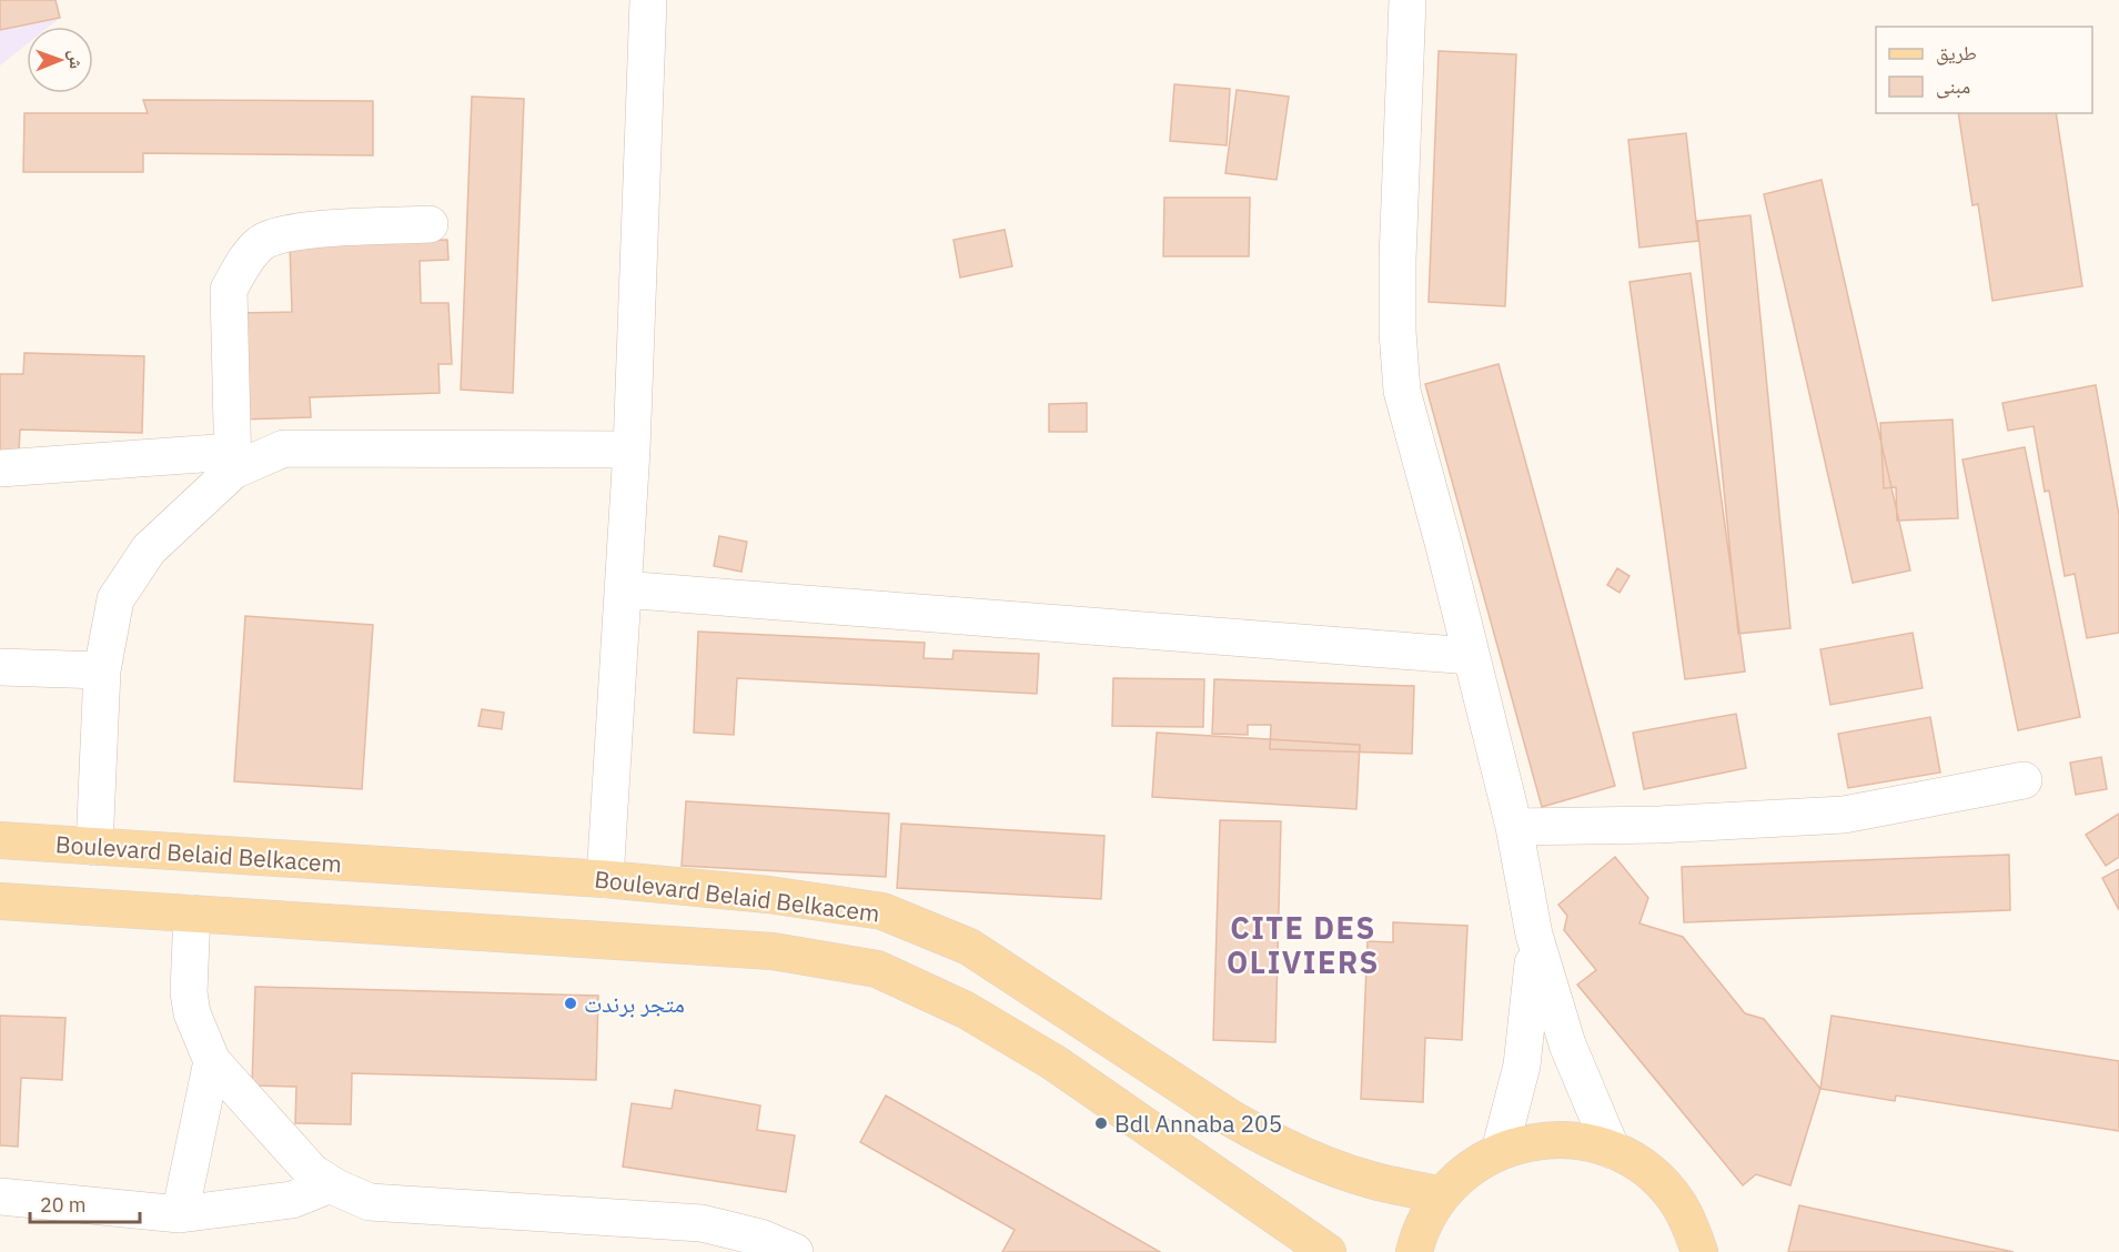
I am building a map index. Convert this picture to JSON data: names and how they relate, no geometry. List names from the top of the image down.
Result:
{
  "streets": {
    "main road": ["Boulevard Belaid Belkacem"]
  },
  "districts": ["CITE DES OLIVIERS"],
  "places": ["متجر برندت", "Bdl Annaba 205"],
  "legend": ["طريق", "مبنى"],
  "scale_bar": "20 m",
  "north": "right"
}
